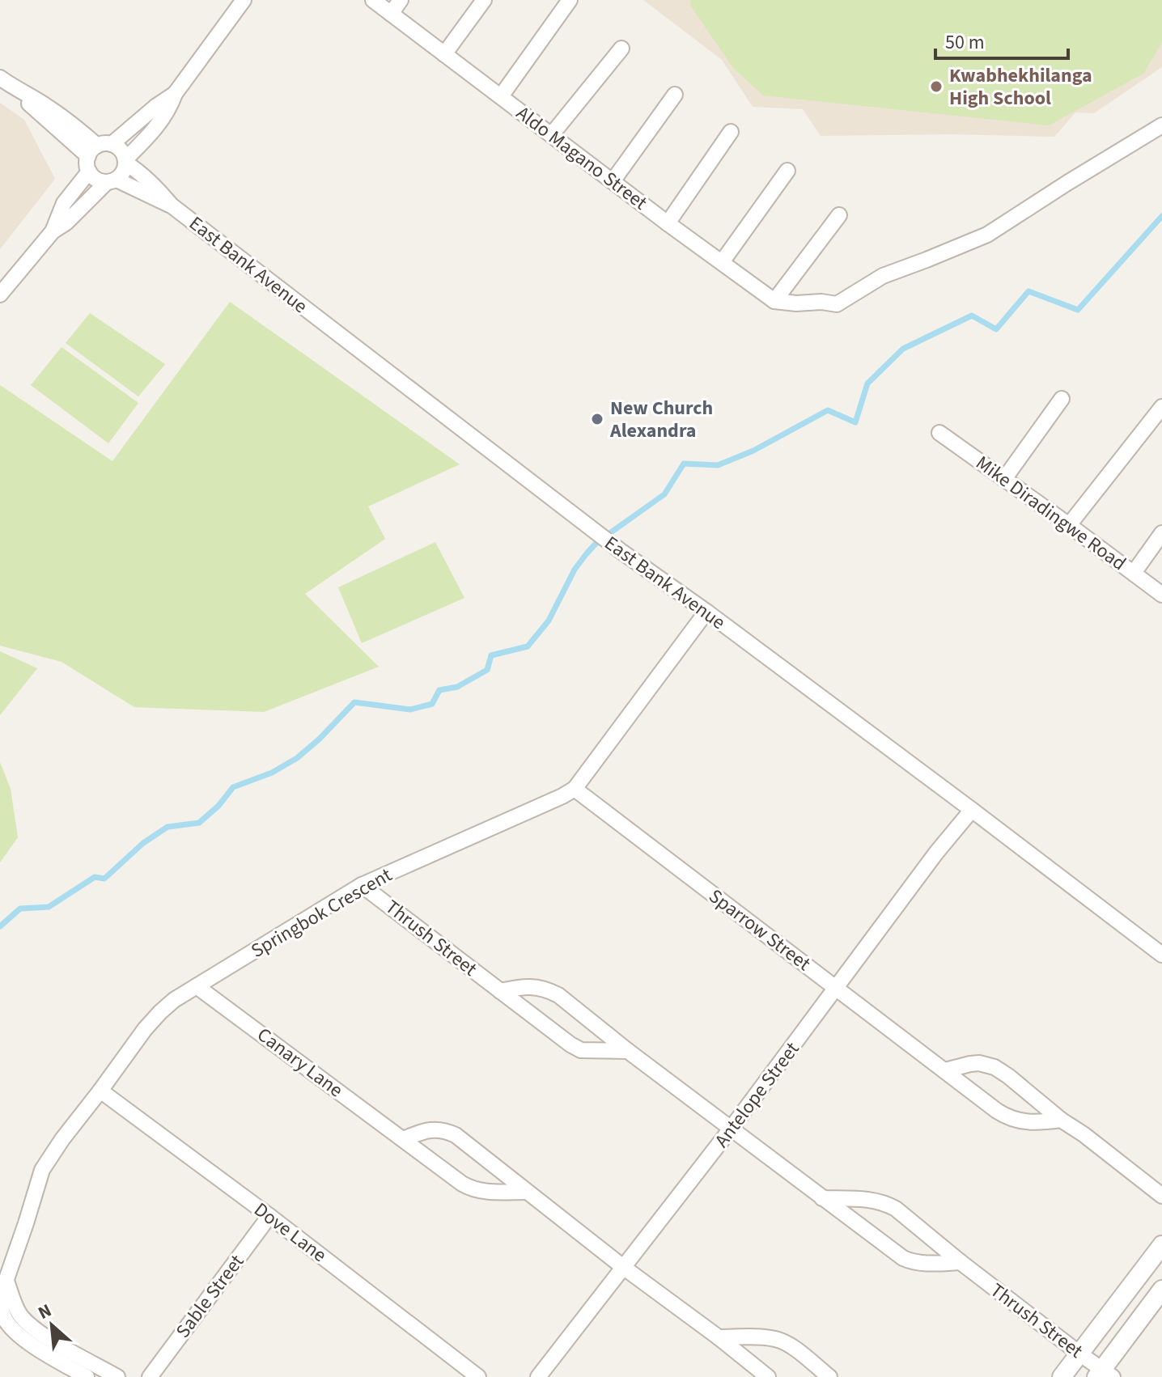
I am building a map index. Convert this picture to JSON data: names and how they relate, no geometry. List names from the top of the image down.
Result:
{
  "streets": {
    "street": [
      "Aldo Magano Street",
      "East Bank Avenue",
      "Mike Diradingwe Road",
      "Springbok Crescent",
      "Sparrow Street",
      "Thrush Street",
      "Canary Lane",
      "Antelope Street",
      "Dove Lane",
      "Sable Street"
    ]
  },
  "crossings": [
    ["East Bank Avenue", "Springbok Crescent"],
    ["East Bank Avenue", "Antelope Street"],
    ["Springbok Crescent", "Sparrow Street"],
    ["Springbok Crescent", "Thrush Street"],
    ["Springbok Crescent", "Canary Lane"],
    ["Springbok Crescent", "Dove Lane"],
    ["Sparrow Street", "Antelope Street"],
    ["Dove Lane", "Sable Street"]
  ],
  "places": ["Kwabhekhilanga High School", "New Church Alexandra"],
  "scale_bar": "50 m",
  "north": "top left"
}
